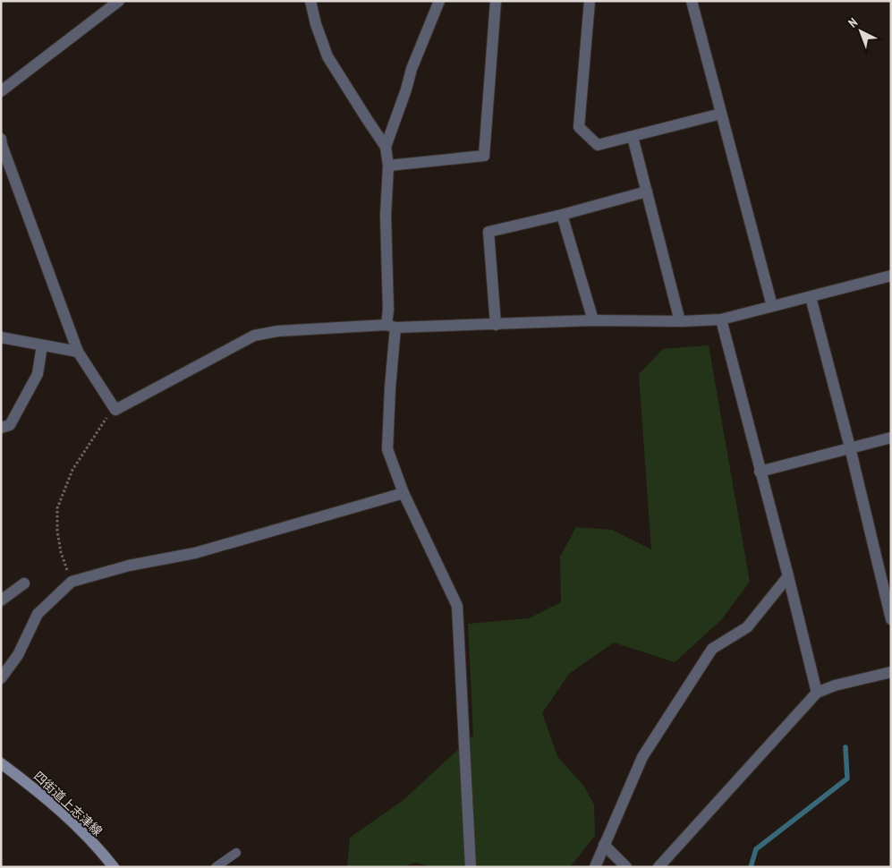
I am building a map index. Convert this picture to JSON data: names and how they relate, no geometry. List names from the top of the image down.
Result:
{
  "streets": {
    "main road": ["四街道上志津線"]
  },
  "north": "top left"
}
